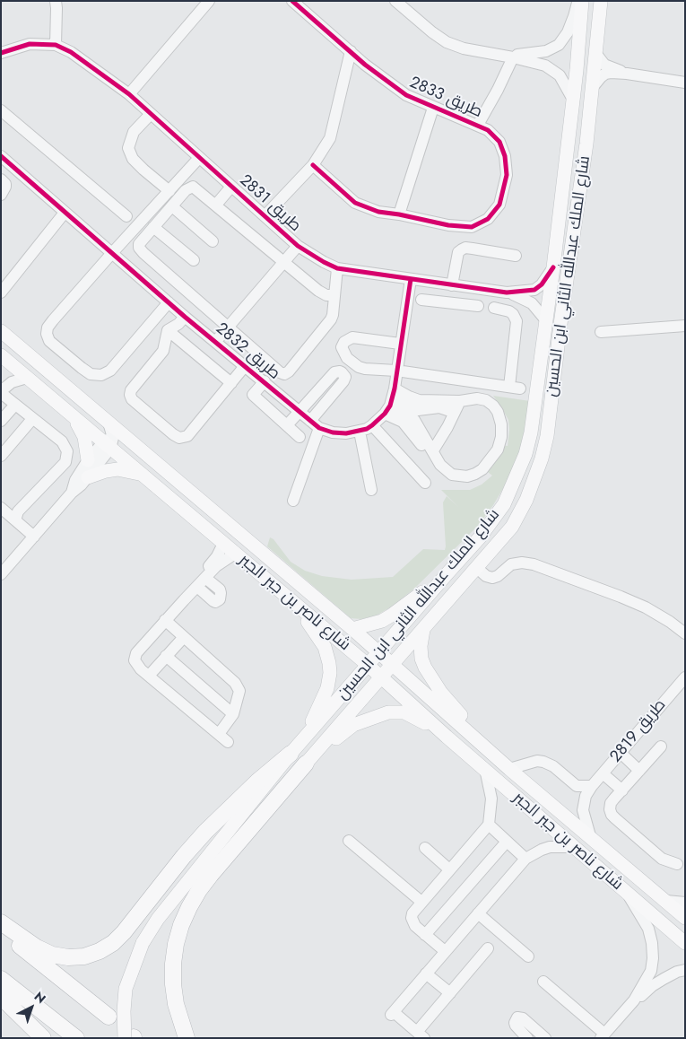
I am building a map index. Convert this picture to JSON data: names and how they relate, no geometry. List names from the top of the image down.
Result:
{
  "streets": {
    "main road": ["شارع الملك عبدالله الثاني ابن الحسين", "شارع ناصر بن جبر الجبر"],
    "street": [
      "طريق 2833",
      "طريق 2831",
      "طريق 2832",
      "طريق 2819"
    ]
  },
  "crossings": [
    ["طريق 2831", "شارع الملك عبدالله الثاني ابن الحسين"],
    ["شارع الملك عبدالله الثاني ابن الحسين", "شارع ناصر بن جبر الجبر"],
    ["شارع ناصر بن جبر الجبر", "طريق 2819"]
  ],
  "north": "top right"
}
